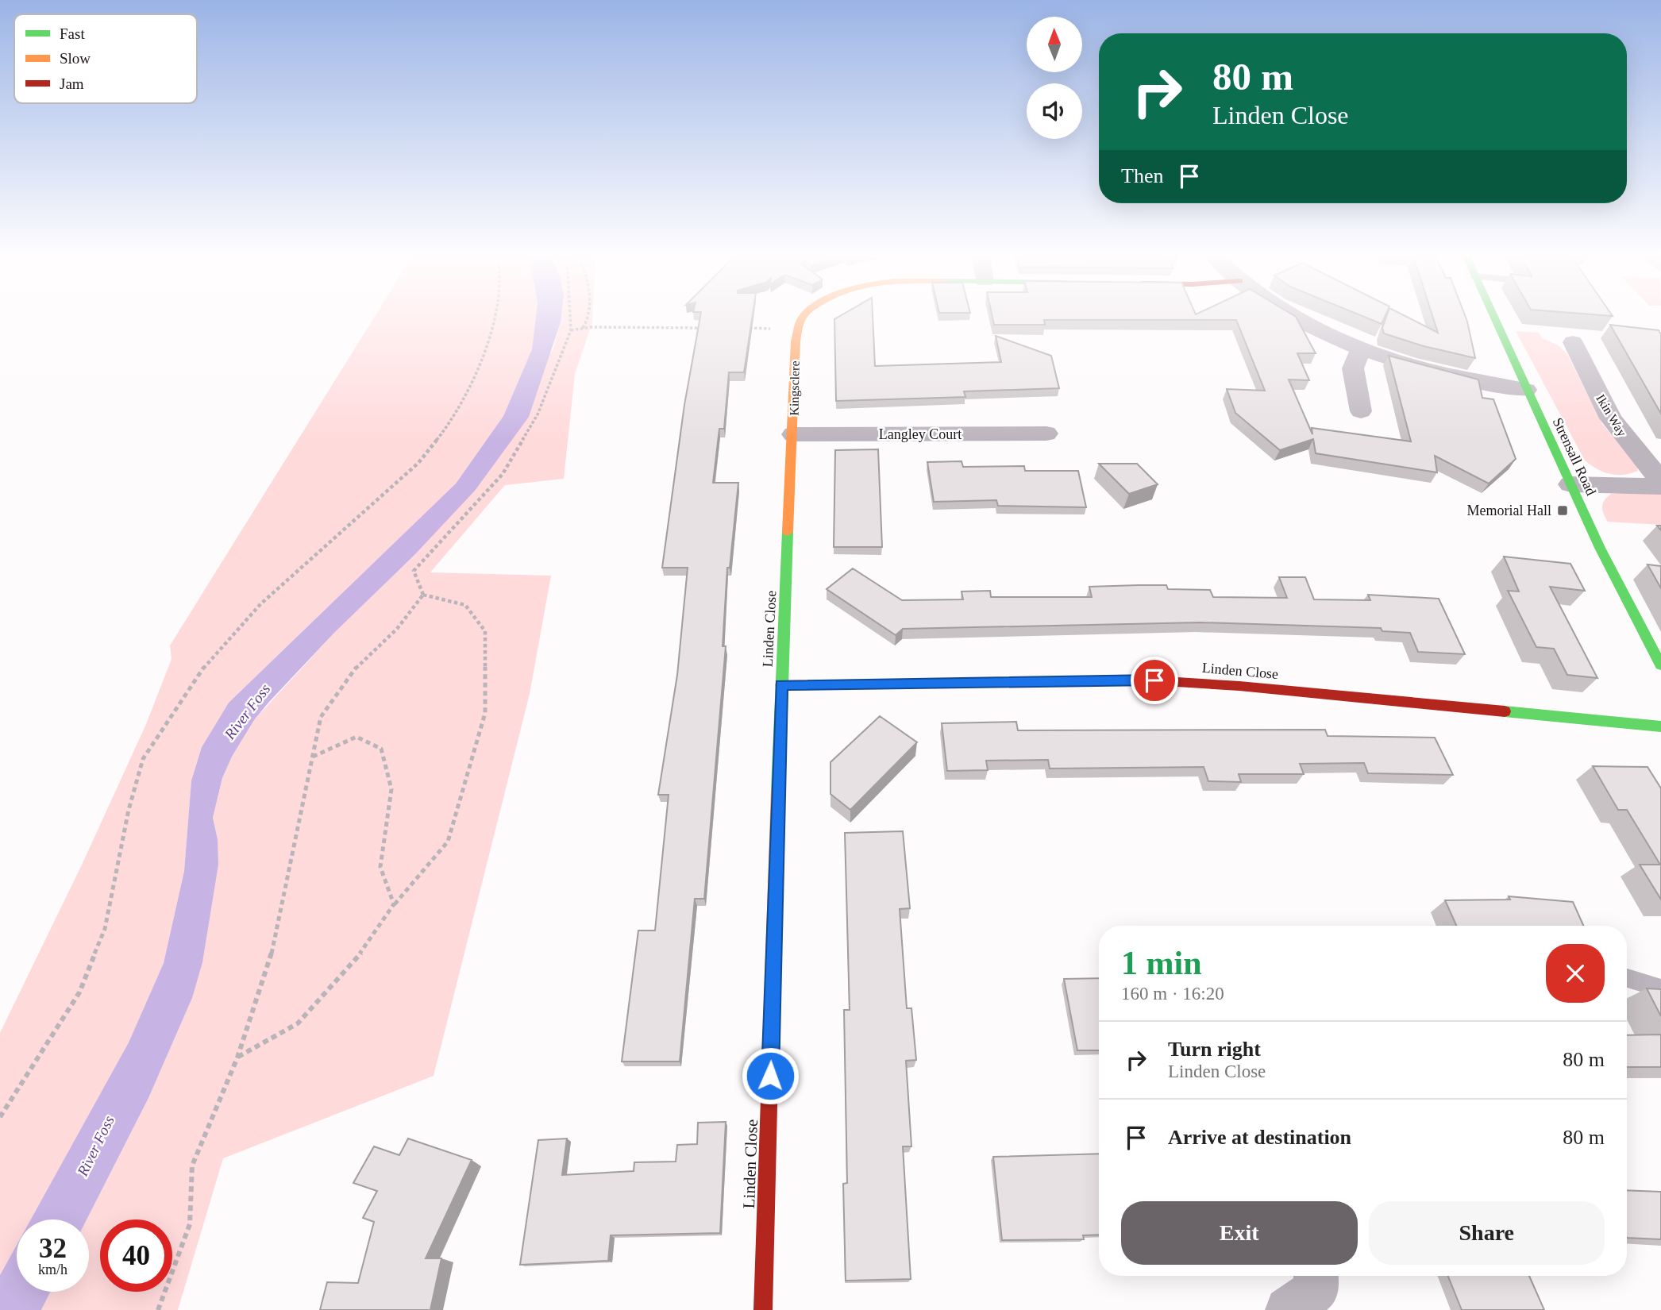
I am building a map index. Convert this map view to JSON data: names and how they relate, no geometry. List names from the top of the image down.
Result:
{
  "streets": {
    "street": [
      "Kingsclere",
      "Ikin Way",
      "Langley Court",
      "Strensall Road",
      "Linden Close"
    ]
  },
  "crossings": [
    ["Kingsclere", "Langley Court"],
    ["Kingsclere", "Linden Close"]
  ],
  "water": ["River Foss"],
  "places": {
    "transit": ["Memorial Hall"]
  },
  "legend": ["Fast", "Slow", "Jam"],
  "north": "top",
  "page": {
    "turn": ["80 m", "Linden Close"],
    "then": "Then",
    "heading": ["1 min", "160 m · 16:20"],
    "list": [
      {
        "name": "Turn right",
        "note": "Linden Close",
        "value": "80 m"
      },
      {
        "name": "Arrive at destination",
        "value": "80 m"
      }
    ],
    "buttons": ["Exit", "Share"],
    "speed": "32 km/h",
    "limit": "40"
  }
}
